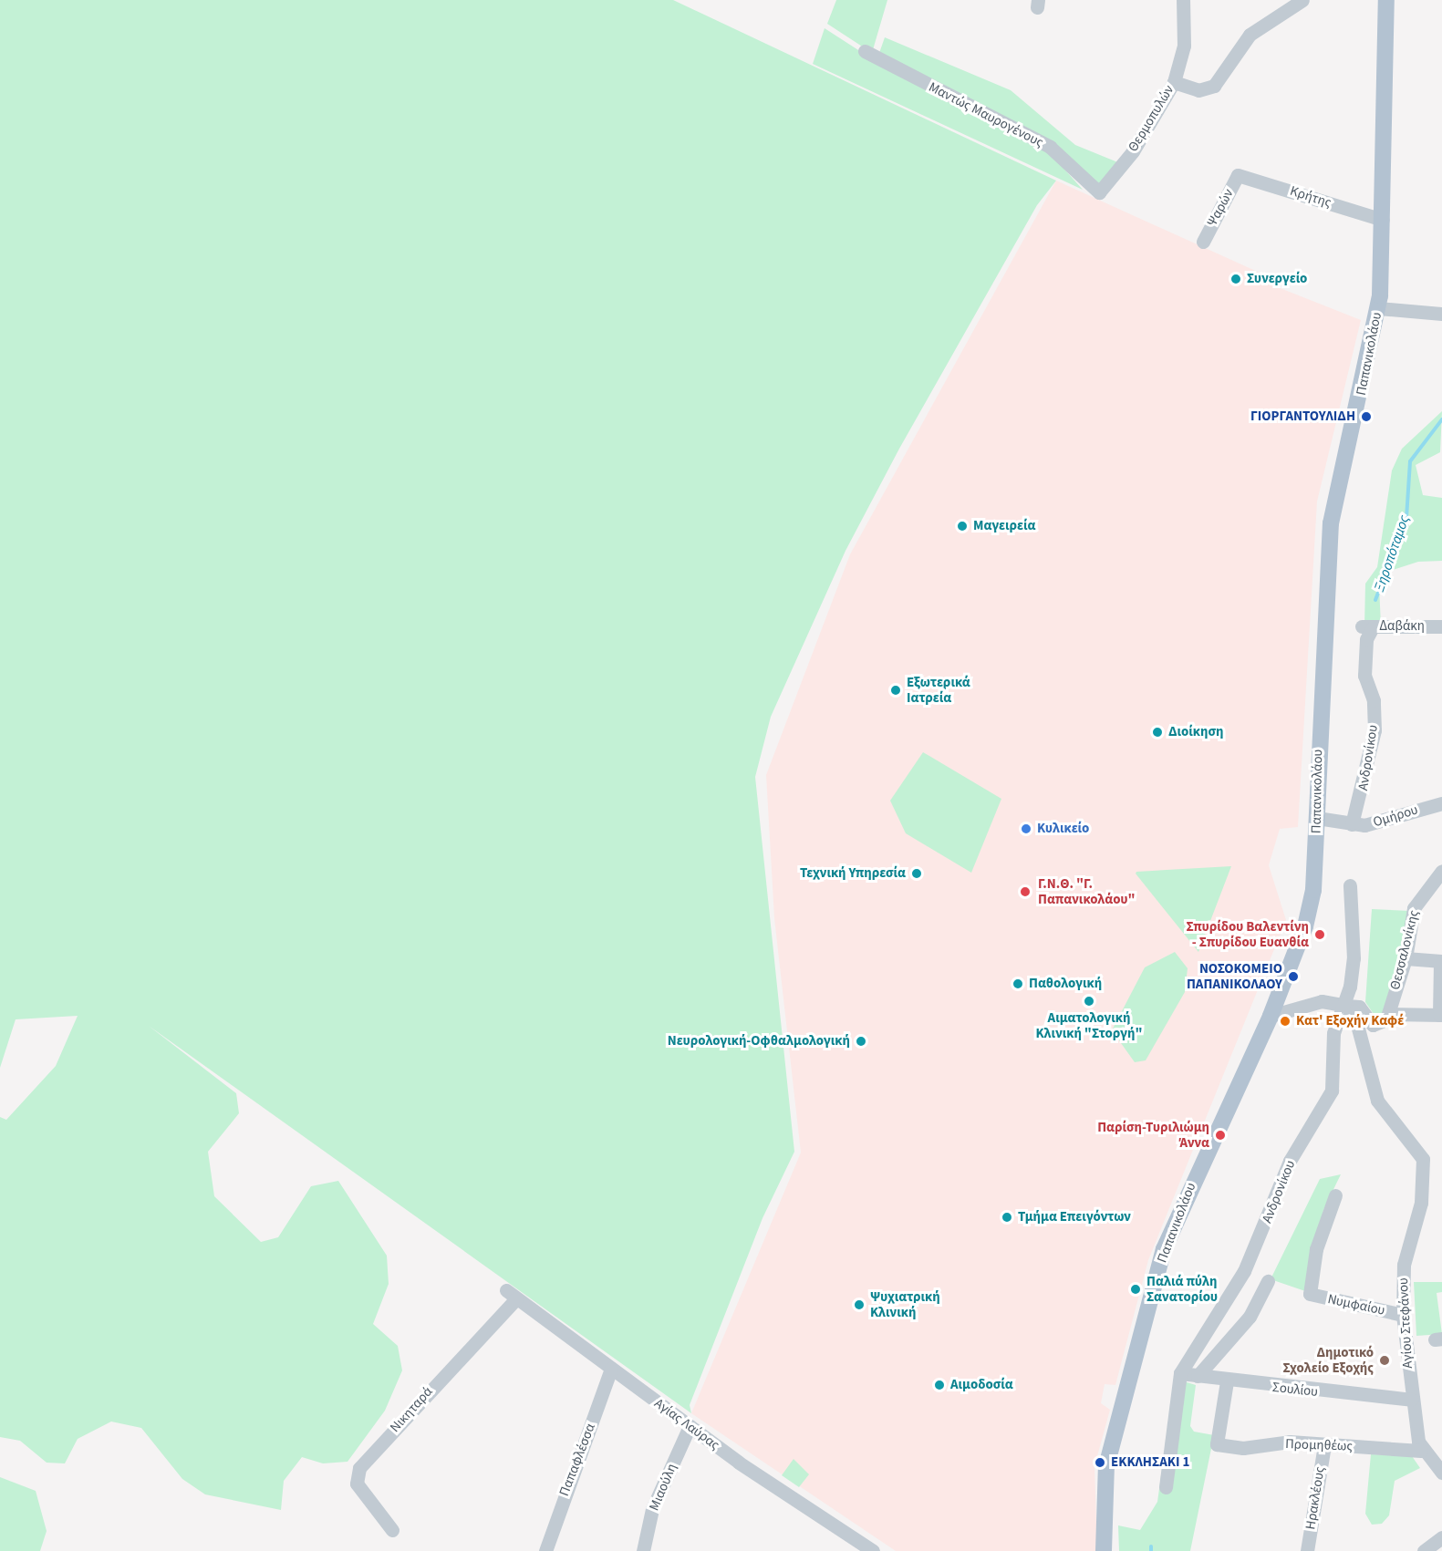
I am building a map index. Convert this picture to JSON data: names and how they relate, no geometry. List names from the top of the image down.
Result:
{
  "streets": {
    "main road": ["Παπανικολάου"],
    "street": [
      "Μαντώς Μαυρογένους",
      "Θερμοπυλών",
      "Κρήτης",
      "Ψαρών",
      "Δαβάκη",
      "Ανδρονίκου",
      "Ομήρου",
      "Θεσσαλονίκης",
      "Νυμφαίου",
      "Αγίου Στεφάνου",
      "Σουλίου",
      "Νικηταρά",
      "Αγίας Λαύρας",
      "Προμηθέως",
      "Παπαφλέσσα",
      "Μιαούλη",
      "Ηρακλέους"
    ]
  },
  "crossings": [
    ["Μαντώς Μαυρογένους", "Θερμοπυλών"],
    ["Κρήτης", "Ψαρών"],
    ["Κρήτης", "Παπανικολάου"],
    ["Παπανικολάου", "Ομήρου"],
    ["Δαβάκη", "Ανδρονίκου"],
    ["Ανδρονίκου", "Ομήρου"],
    ["Ανδρονίκου", "Αγίου Στεφάνου"],
    ["Ανδρονίκου", "Σουλίου"],
    ["Νυμφαίου", "Αγίου Στεφάνου"],
    ["Αγίου Στεφάνου", "Σουλίου"],
    ["Αγίου Στεφάνου", "Προμηθέως"],
    ["Σουλίου", "Προμηθέως"],
    ["Νικηταρά", "Αγίας Λαύρας"],
    ["Αγίας Λαύρας", "Παπαφλέσσα"],
    ["Αγίας Λαύρας", "Μιαούλη"],
    ["Προμηθέως", "Ηρακλέους"]
  ],
  "water": ["Ξηροπόταμος"],
  "places": [
    "Συνεργείο",
    "ΓΙΟΡΓΑΝΤΟΥΛΙΔΗ",
    "Μαγειρεία",
    "Εξωτερικά Ιατρεία",
    "Διοίκηση",
    "Κυλικείο",
    "Τεχνική Υπηρεσία",
    "Γ.Ν.Θ. \"Γ. Παπανικολάου\"",
    "Σπυρίδου Βαλεντίνη - Σπυρίδου Ευανθία",
    "ΝΟΣΟΚΟΜΕΙΟ ΠΑΠΑΝΙΚΟΛΑΟΥ",
    "Παθολογική",
    "Αιματολογική Κλινική \"Στοργή\"",
    "Κατ' Εξοχήν Καφέ",
    "Νευρολογική-Οφθαλμολογική",
    "Παρίση-Τυριλιώμη Άννα",
    "Τμήμα Επειγόντων",
    "Παλιά πύλη Σανατορίου",
    "Ψυχιατρική Κλινική",
    "Δημοτικό Σχολείο Εξοχής",
    "Αιμοδοσία",
    "ΕΚΚΛΗΣΑΚΙ 1"
  ]
}
